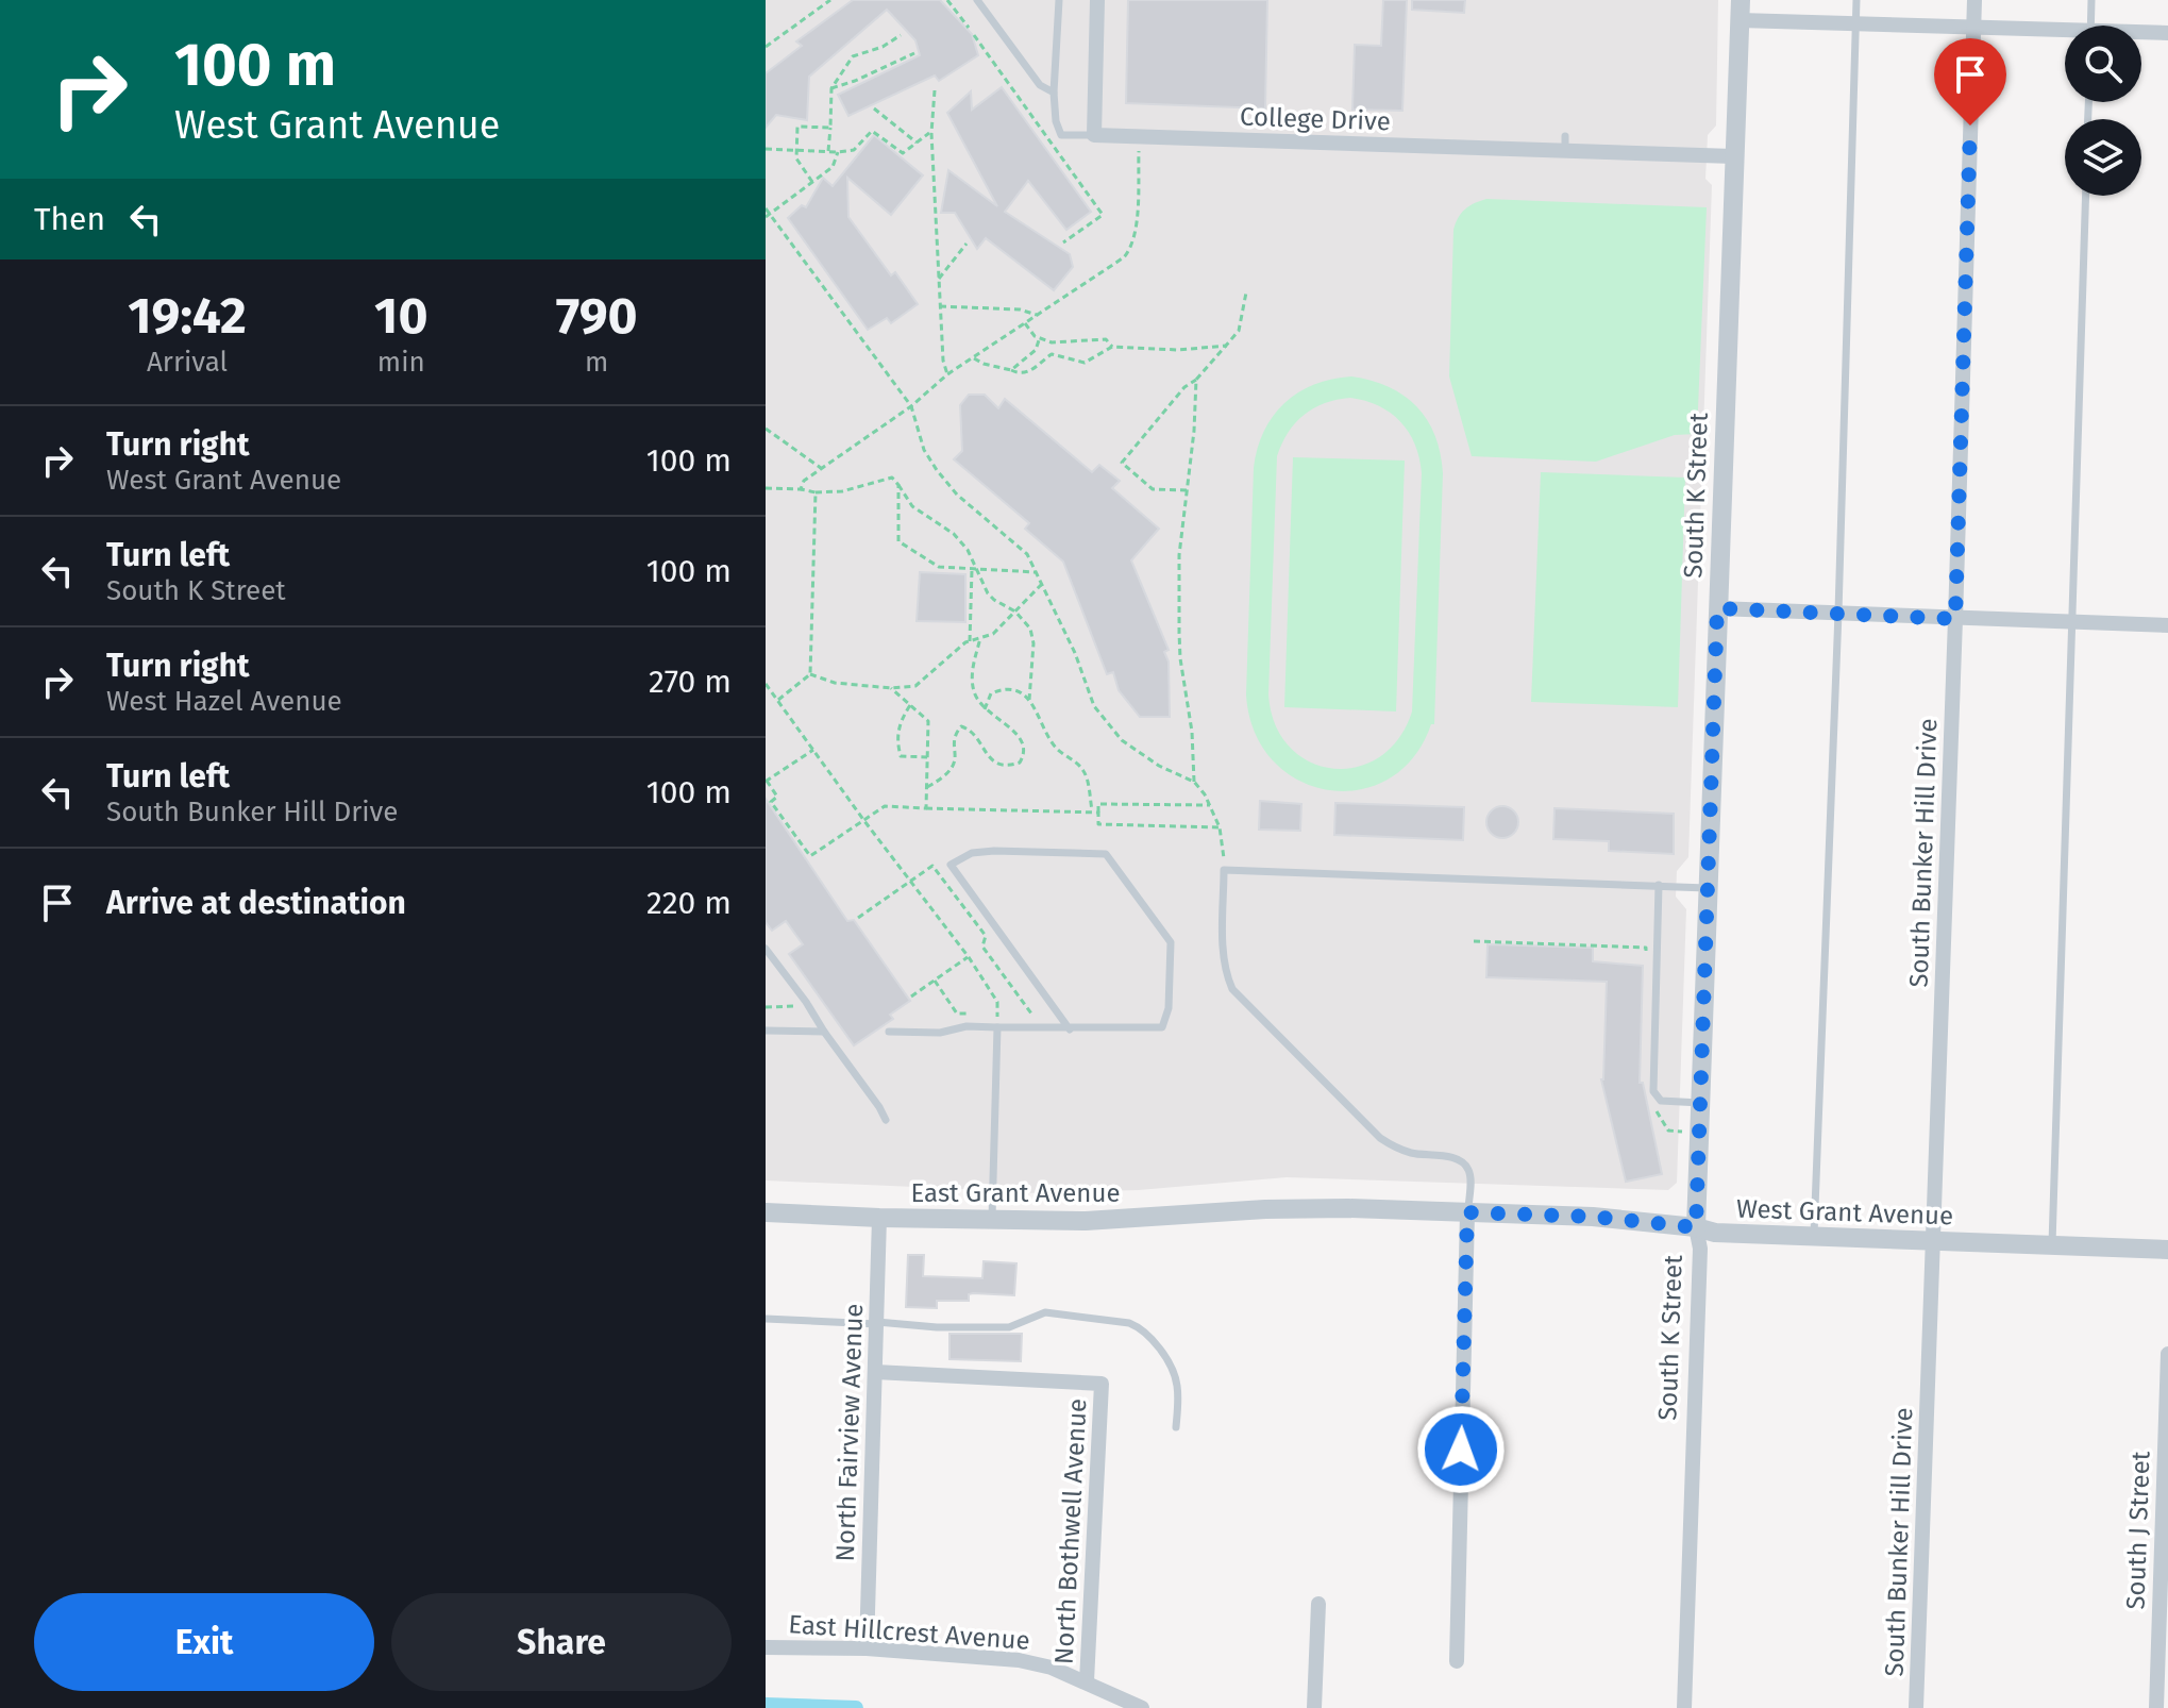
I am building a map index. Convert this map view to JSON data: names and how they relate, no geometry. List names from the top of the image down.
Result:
{
  "streets": {
    "street": [
      "College Drive",
      "South K Street",
      "South Bunker Hill Drive",
      "East Grant Avenue",
      "West Grant Avenue",
      "North Fairview Avenue",
      "South J Street",
      "North Bothwell Avenue",
      "East Hillcrest Avenue"
    ]
  },
  "crossings": [
    ["College Drive", "South K Street"],
    ["South K Street", "West Grant Avenue"],
    ["South Bunker Hill Drive", "West Grant Avenue"],
    ["East Grant Avenue", "West Grant Avenue"],
    ["East Grant Avenue", "North Fairview Avenue"],
    ["North Fairview Avenue", "North Bothwell Avenue"],
    ["North Fairview Avenue", "East Hillcrest Avenue"],
    ["North Bothwell Avenue", "East Hillcrest Avenue"]
  ],
  "page": {
    "turn": ["100 m", "West Grant Avenue"],
    "then": "Then",
    "eta": [
      "19:42",
      "Arrival",
      "10",
      "min",
      "790",
      "m"
    ],
    "list": [
      {
        "name": "Turn right",
        "note": "West Grant Avenue",
        "value": "100 m"
      },
      {
        "name": "Turn left",
        "note": "South K Street",
        "value": "100 m"
      },
      {
        "name": "Turn right",
        "note": "West Hazel Avenue",
        "value": "270 m"
      },
      {
        "name": "Turn left",
        "note": "South Bunker Hill Drive",
        "value": "100 m"
      },
      {
        "name": "Arrive at destination",
        "value": "220 m"
      }
    ],
    "buttons": ["Exit", "Share"]
  }
}
